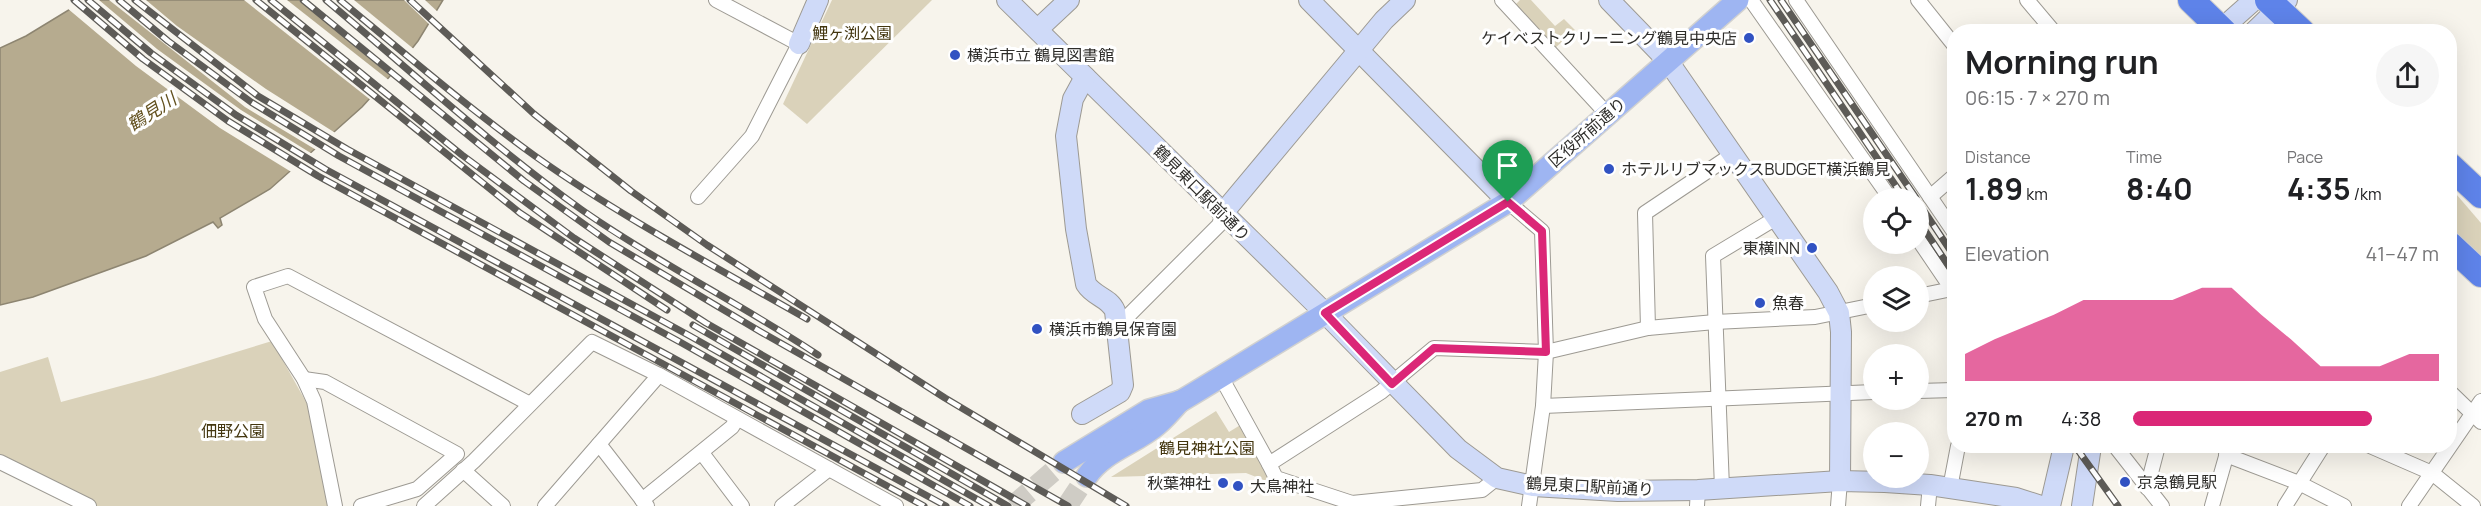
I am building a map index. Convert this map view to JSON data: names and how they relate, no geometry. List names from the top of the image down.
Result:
{
  "streets": {
    "main road": ["区役所前通り"],
    "street": ["鶴見東口駅前通り"]
  },
  "crossings": [
    ["区役所前通り", "鶴見東口駅前通り"]
  ],
  "water": ["鶴見川"],
  "parks": ["鯉ヶ渕公園", "佃野公園", "鶴見神社公園"],
  "places": [
    "ケイベストクリーニング鶴見中央店",
    "横浜市立 鶴見図書館",
    "ホテルリブマックスBUDGET横浜鶴見",
    "東横INN",
    "魚春",
    "横浜市鶴見保育園",
    "京急鶴見駅",
    "秋葉神社",
    "大鳥神社"
  ],
  "page": {
    "heading": ["Morning run", "06:15 · 7 × 270 m"],
    "stats": [
      ["Distance", "1.89 km"],
      ["Time", "8:40"],
      ["Pace", "4:35 /km"]
    ],
    "map_buttons": ["+", "−"],
    "chart": ["Elevation", "41–47 m"],
    "list": [
      {
        "name": "270 m",
        "note": "4:38"
      }
    ]
  }
}
